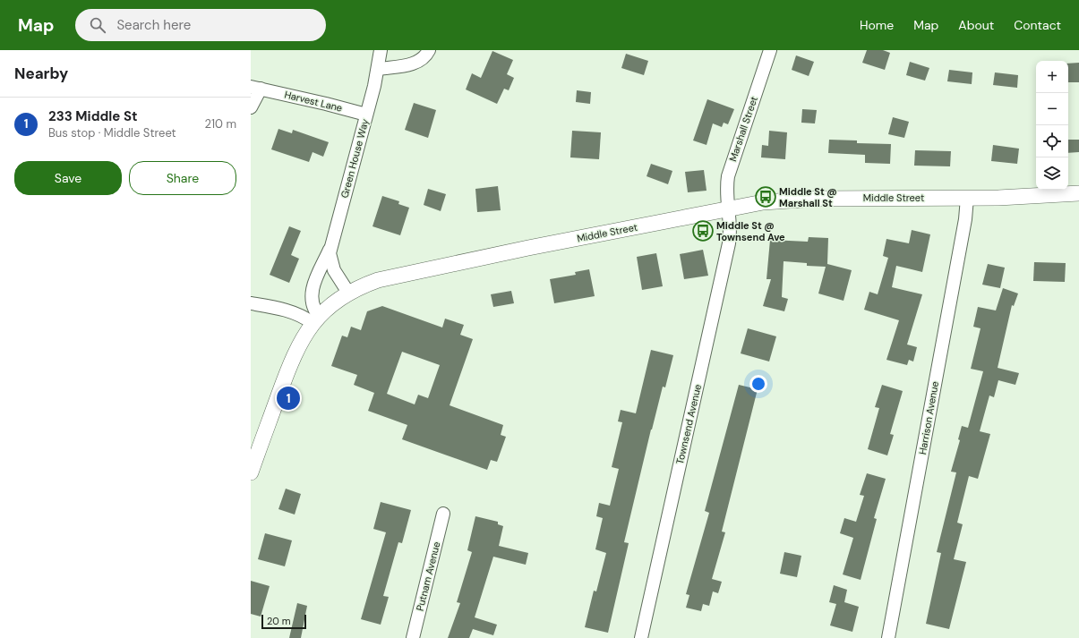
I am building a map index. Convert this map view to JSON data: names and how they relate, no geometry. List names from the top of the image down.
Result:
{
  "streets": {
    "street": [
      "Harvest Lane",
      "Marshall Street",
      "Green House Way",
      "Middle Street",
      "Harrison Avenue",
      "Townsend Avenue",
      "Putnam Avenue"
    ]
  },
  "crossings": [
    ["Harvest Lane", "Green House Way"],
    ["Marshall Street", "Middle Street"],
    ["Marshall Street", "Townsend Avenue"],
    ["Middle Street", "Harrison Avenue"],
    ["Middle Street", "Townsend Avenue"]
  ],
  "places": {
    "bus stop": ["Middle St @ Marshall St", "Middle St @ Townsend Ave"]
  },
  "scale_bar": "20 m",
  "page": {
    "header": "Map",
    "search": "Search here",
    "nav": [
      "Home",
      "Map",
      "About",
      "Contact"
    ],
    "heading": "Nearby",
    "map_buttons": ["+", "−"],
    "list": [
      {
        "mark": "1",
        "name": "233 Middle St",
        "note": "Bus stop · Middle Street",
        "value": "210 m"
      }
    ],
    "buttons": ["Save", "Share"],
    "pins": "1",
    "scale": "20 m"
  }
}
